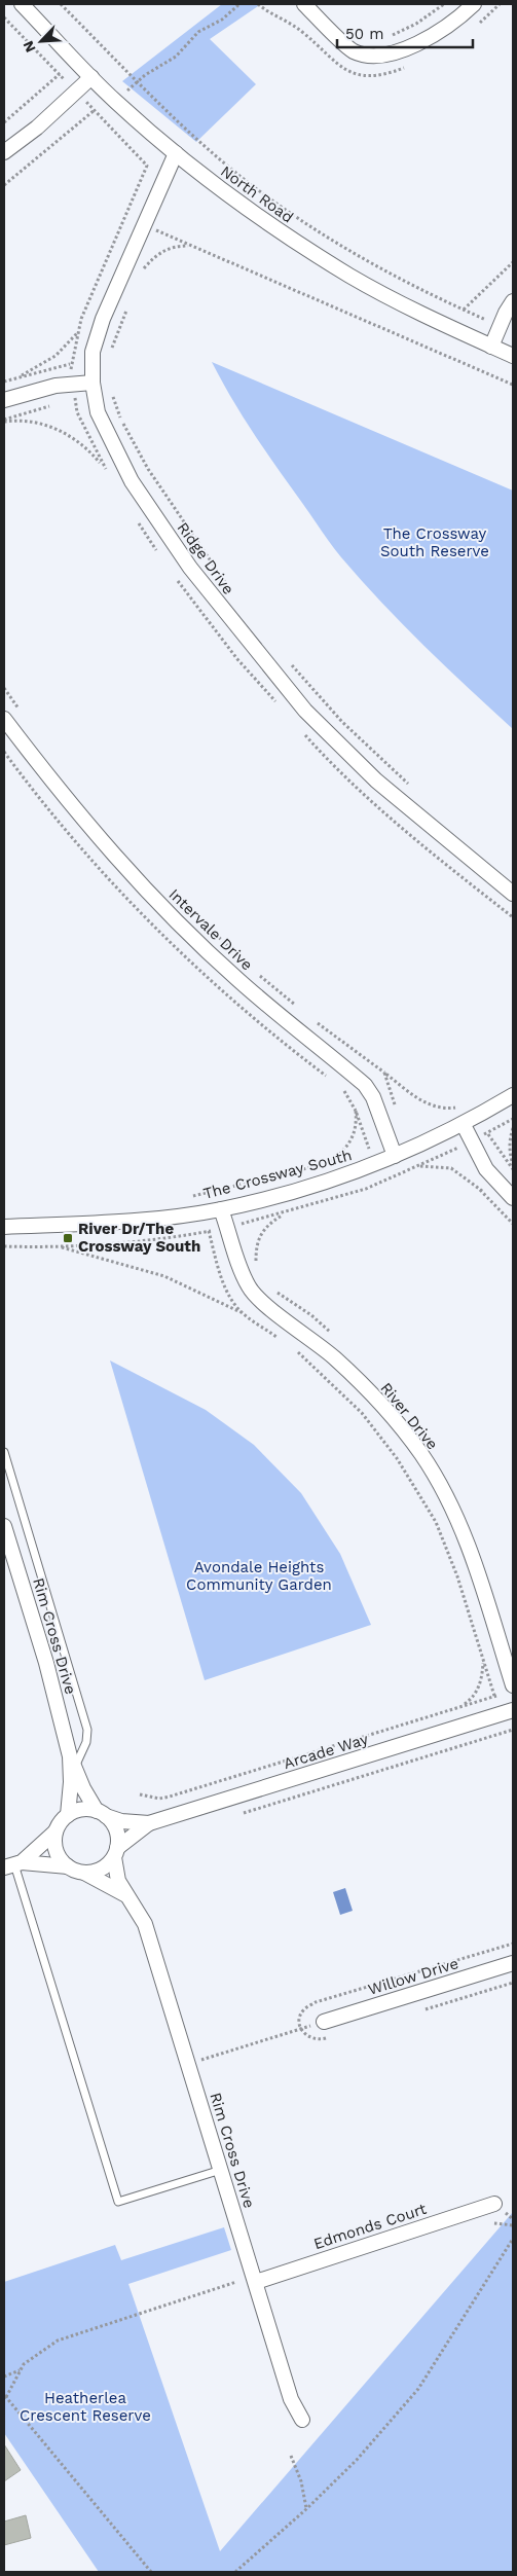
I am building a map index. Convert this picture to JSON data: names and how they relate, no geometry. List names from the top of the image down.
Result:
{
  "streets": {
    "street": [
      "North Road",
      "Ridge Drive",
      "Intervale Drive",
      "The Crossway South",
      "River Drive",
      "Rim Cross Drive",
      "Arcade Way",
      "Willow Drive",
      "Edmonds Court"
    ]
  },
  "crossings": [
    ["North Road", "Ridge Drive"],
    ["Intervale Drive", "The Crossway South"],
    ["The Crossway South", "River Drive"],
    ["Rim Cross Drive", "Arcade Way"],
    ["Rim Cross Drive", "Edmonds Court"]
  ],
  "parks": ["The Crossway South Reserve", "Avondale Heights Community Garden", "Heatherlea Crescent Reserve"],
  "places": {
    "transit": ["River Dr/The Crossway South"]
  },
  "scale_bar": "50 m",
  "north": "bottom left"
}
